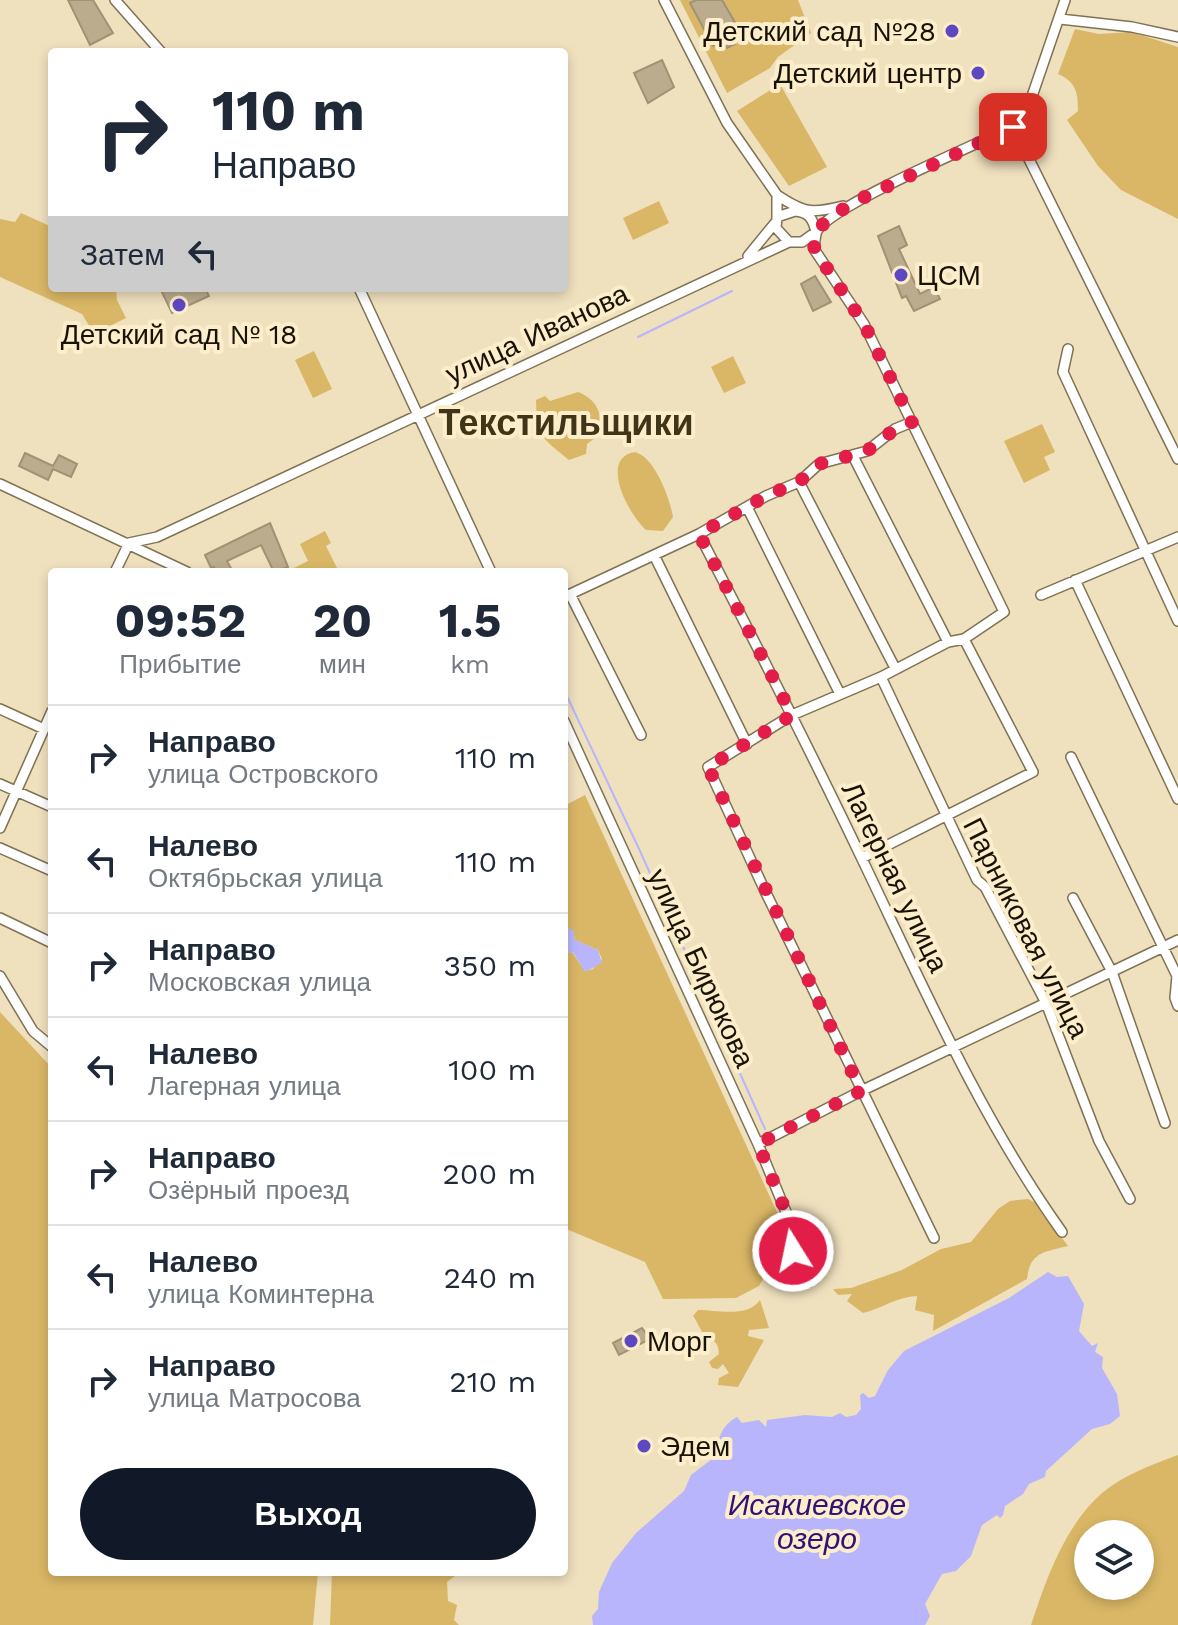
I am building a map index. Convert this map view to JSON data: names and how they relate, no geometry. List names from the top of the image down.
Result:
{
  "streets": {
    "street": [
      "улица Иванова",
      "Лагерная улица",
      "Парниковая улица",
      "улица Бирюкова"
    ]
  },
  "districts": ["Текстильщики"],
  "water": ["Исакиевское озеро"],
  "places": [
    "Детский сад №28",
    "Детский центр",
    "ЦСМ",
    "Детский сад № 18",
    "Морг",
    "Эдем"
  ],
  "page": {
    "turn": ["110 m", "Направо"],
    "then": "Затем",
    "eta": [
      "09:52",
      "Прибытие",
      "20",
      "мин",
      "1.5",
      "km"
    ],
    "list": [
      {
        "name": "Направо",
        "note": "улица Островского",
        "value": "110 m"
      },
      {
        "name": "Налево",
        "note": "Октябрьская улица",
        "value": "110 m"
      },
      {
        "name": "Направо",
        "note": "Московская улица",
        "value": "350 m"
      },
      {
        "name": "Налево",
        "note": "Лагерная улица",
        "value": "100 m"
      },
      {
        "name": "Направо",
        "note": "Озёрный проезд",
        "value": "200 m"
      },
      {
        "name": "Налево",
        "note": "улица Коминтерна",
        "value": "240 m"
      },
      {
        "name": "Направо",
        "note": "улица Матросова",
        "value": "210 m"
      }
    ],
    "buttons": "Выход"
  }
}
